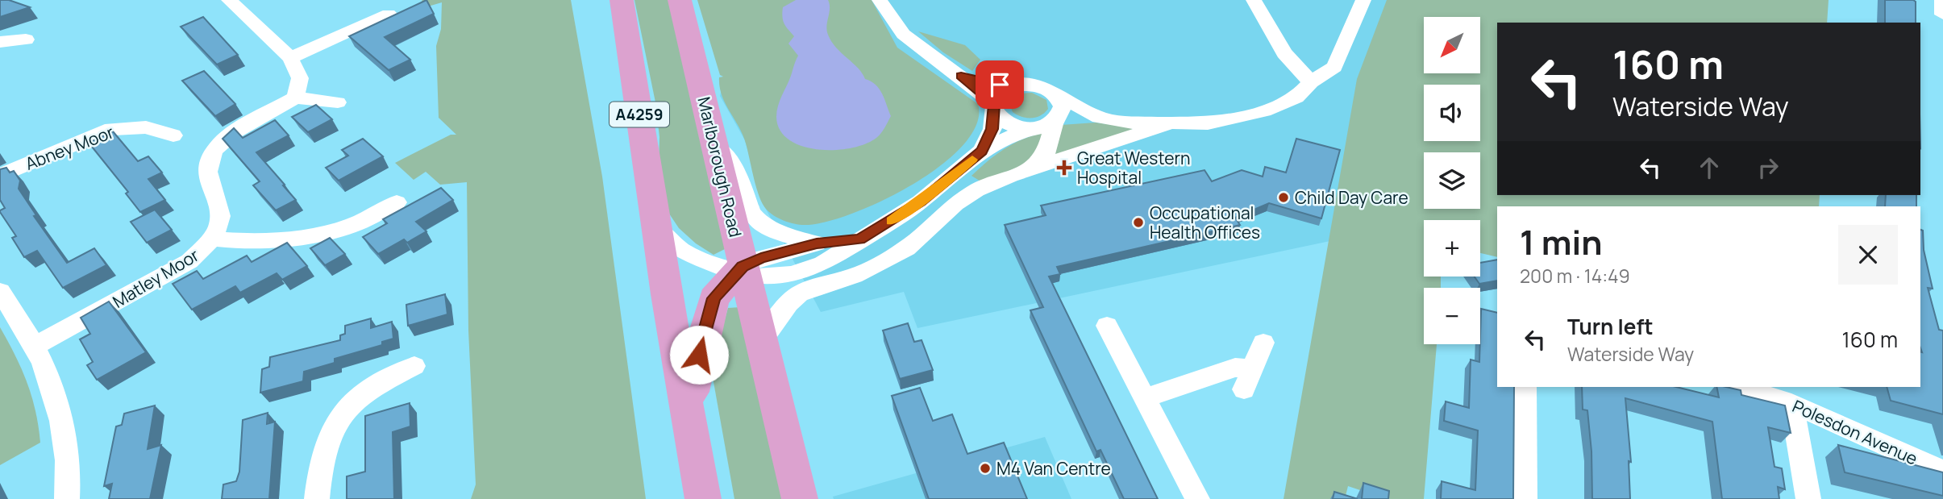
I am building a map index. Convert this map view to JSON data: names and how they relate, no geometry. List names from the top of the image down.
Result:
{
  "streets": {
    "main road": ["A4259", "Marlborough Road"],
    "street": ["Abney Moor", "Matley Moor", "Polesdon Avenue"]
  },
  "places": {
    "health": ["Great Western Hospital"],
    "other": ["Child Day Care", "Occupational Health Offices", "M4 Van Centre"]
  },
  "north": "bottom left",
  "page": {
    "map_buttons": ["+", "−"],
    "turn": ["160 m", "Waterside Way"],
    "heading": ["1 min", "200 m · 14:49"],
    "list": [
      {
        "name": "Turn left",
        "note": "Waterside Way",
        "value": "160 m"
      }
    ]
  }
}
